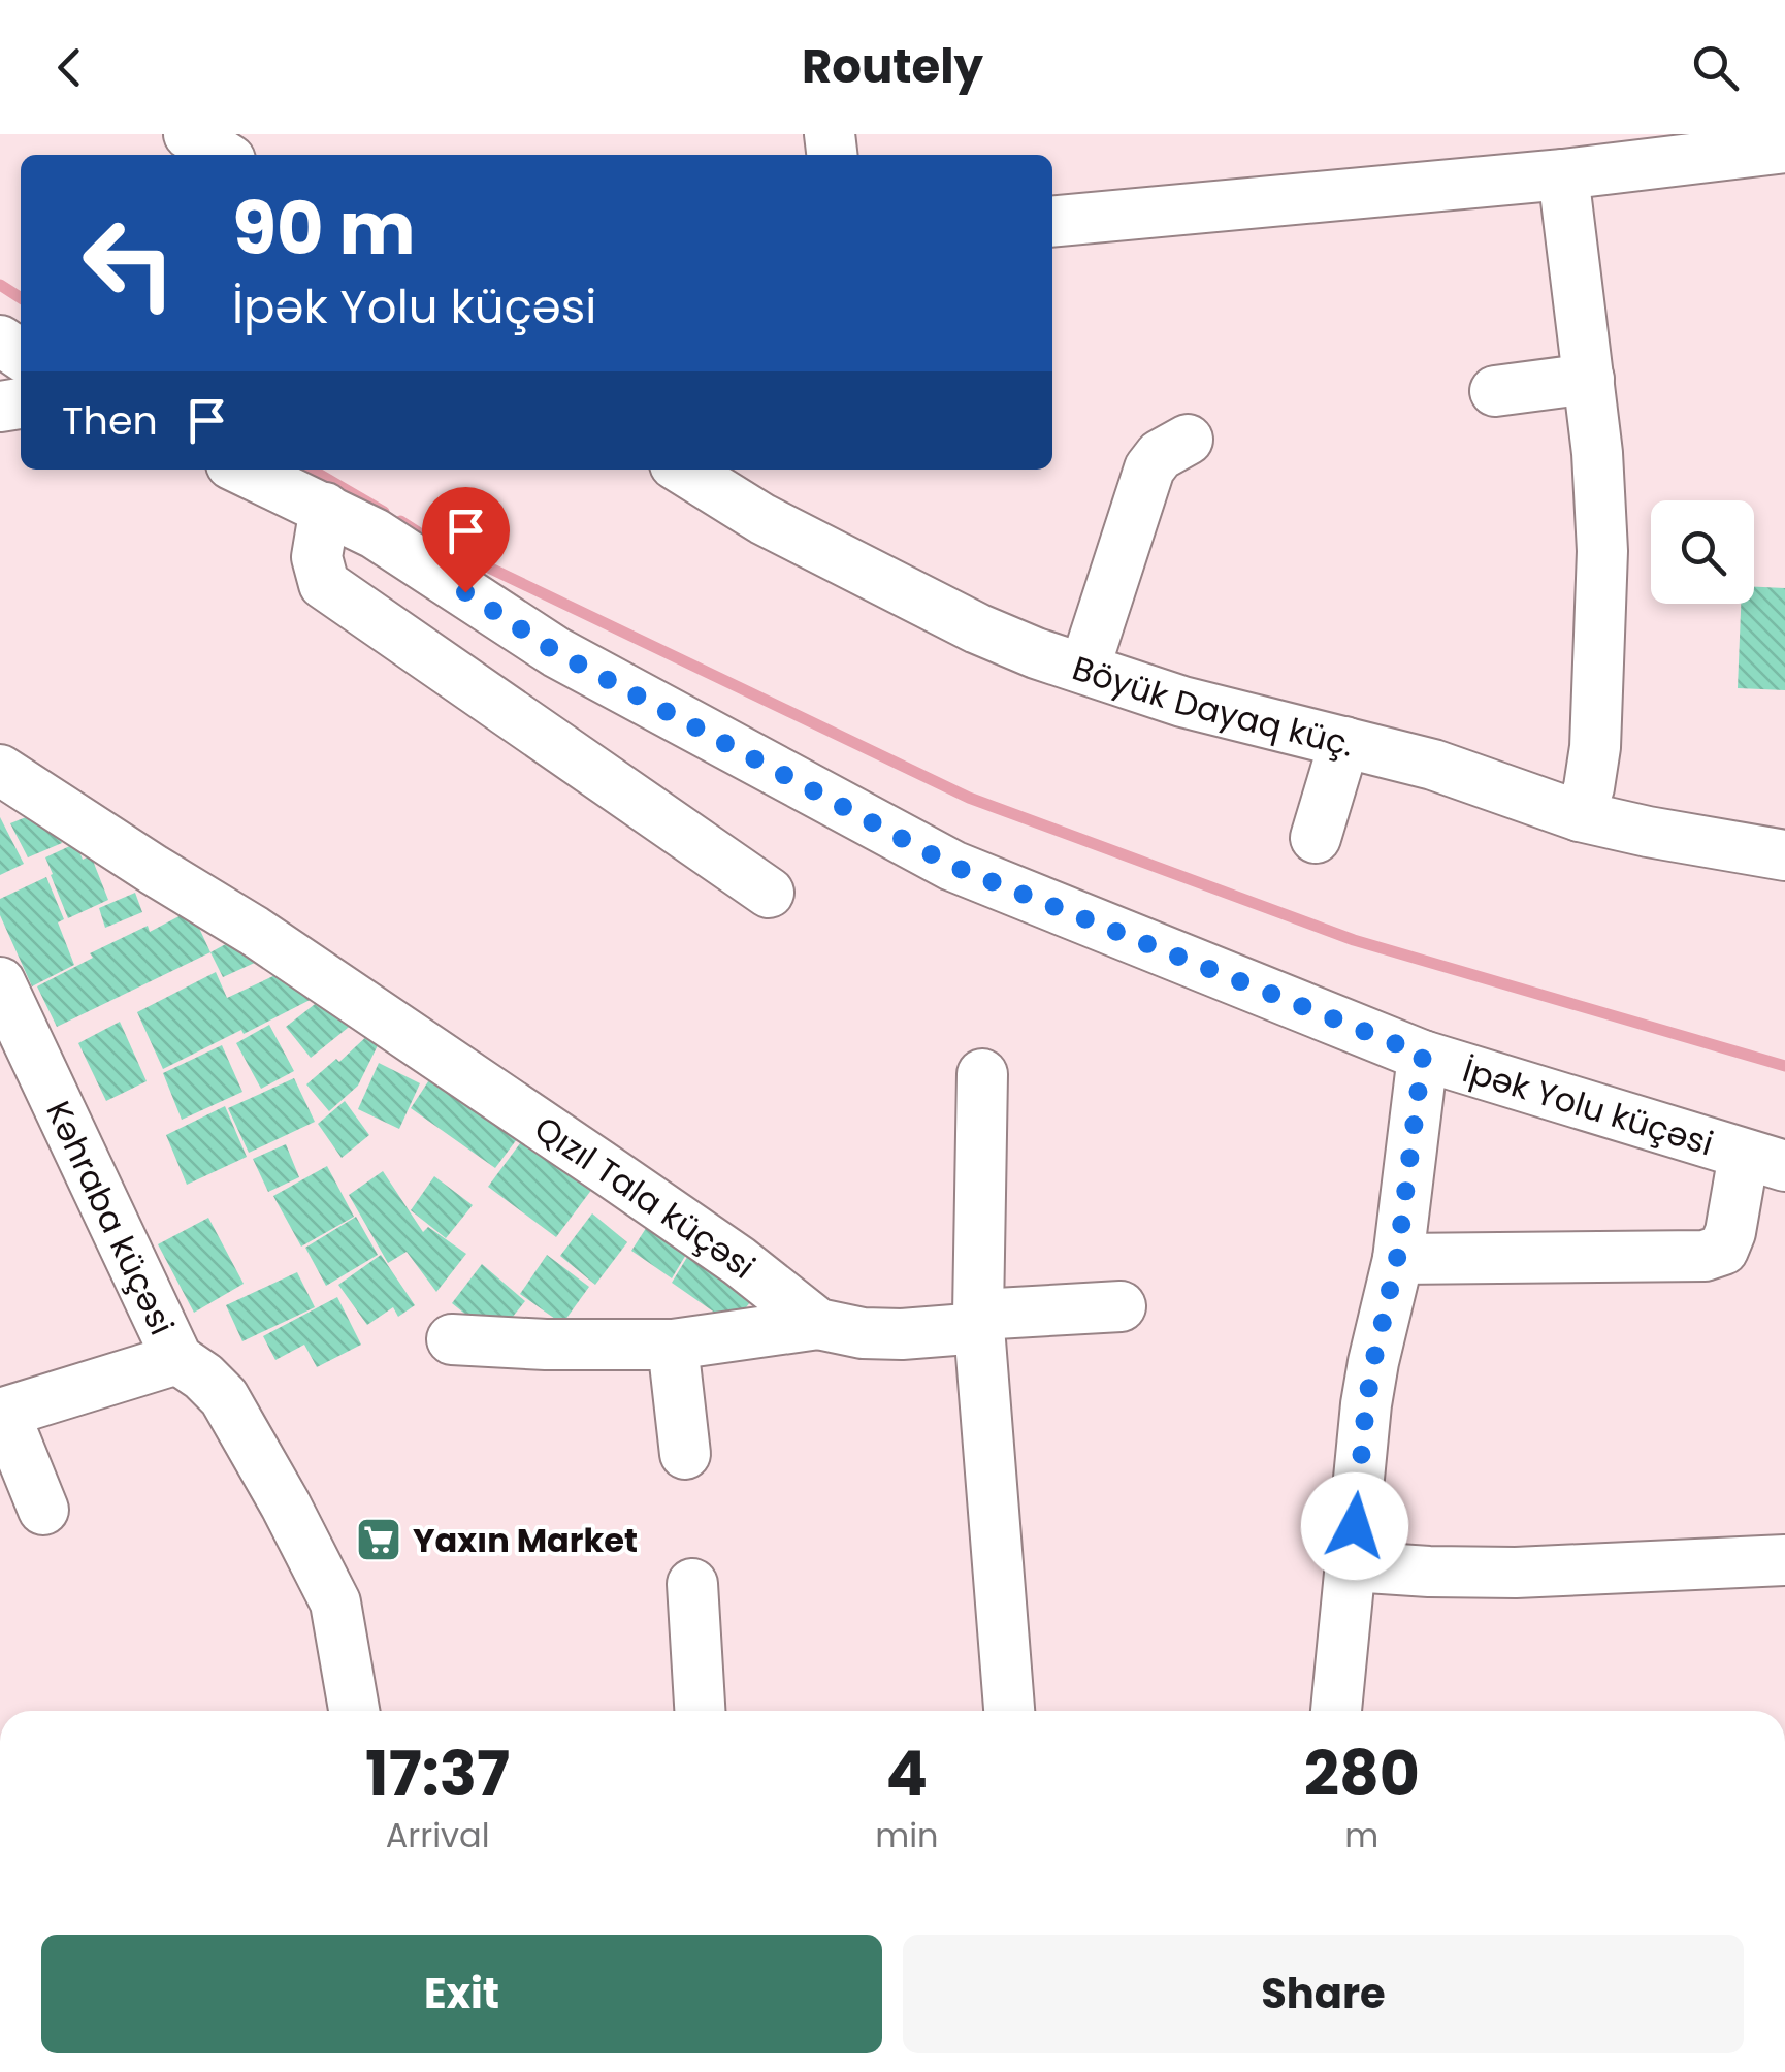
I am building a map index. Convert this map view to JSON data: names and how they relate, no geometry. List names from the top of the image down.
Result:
{
  "streets": {
    "street": [
      "Böyük Dayaq küç.",
      "İpək Yolu küçəsi",
      "Qızıl Tala küçəsi",
      "Kəhraba küçəsi"
    ]
  },
  "places": {
    "supermarket": ["Yaxın Market"]
  },
  "page": {
    "header": "Routely",
    "turn": ["90 m", "İpək Yolu küçəsi"],
    "then": "Then",
    "eta": [
      "17:37",
      "Arrival",
      "4",
      "min",
      "280",
      "m"
    ],
    "buttons": ["Exit", "Share"]
  }
}
